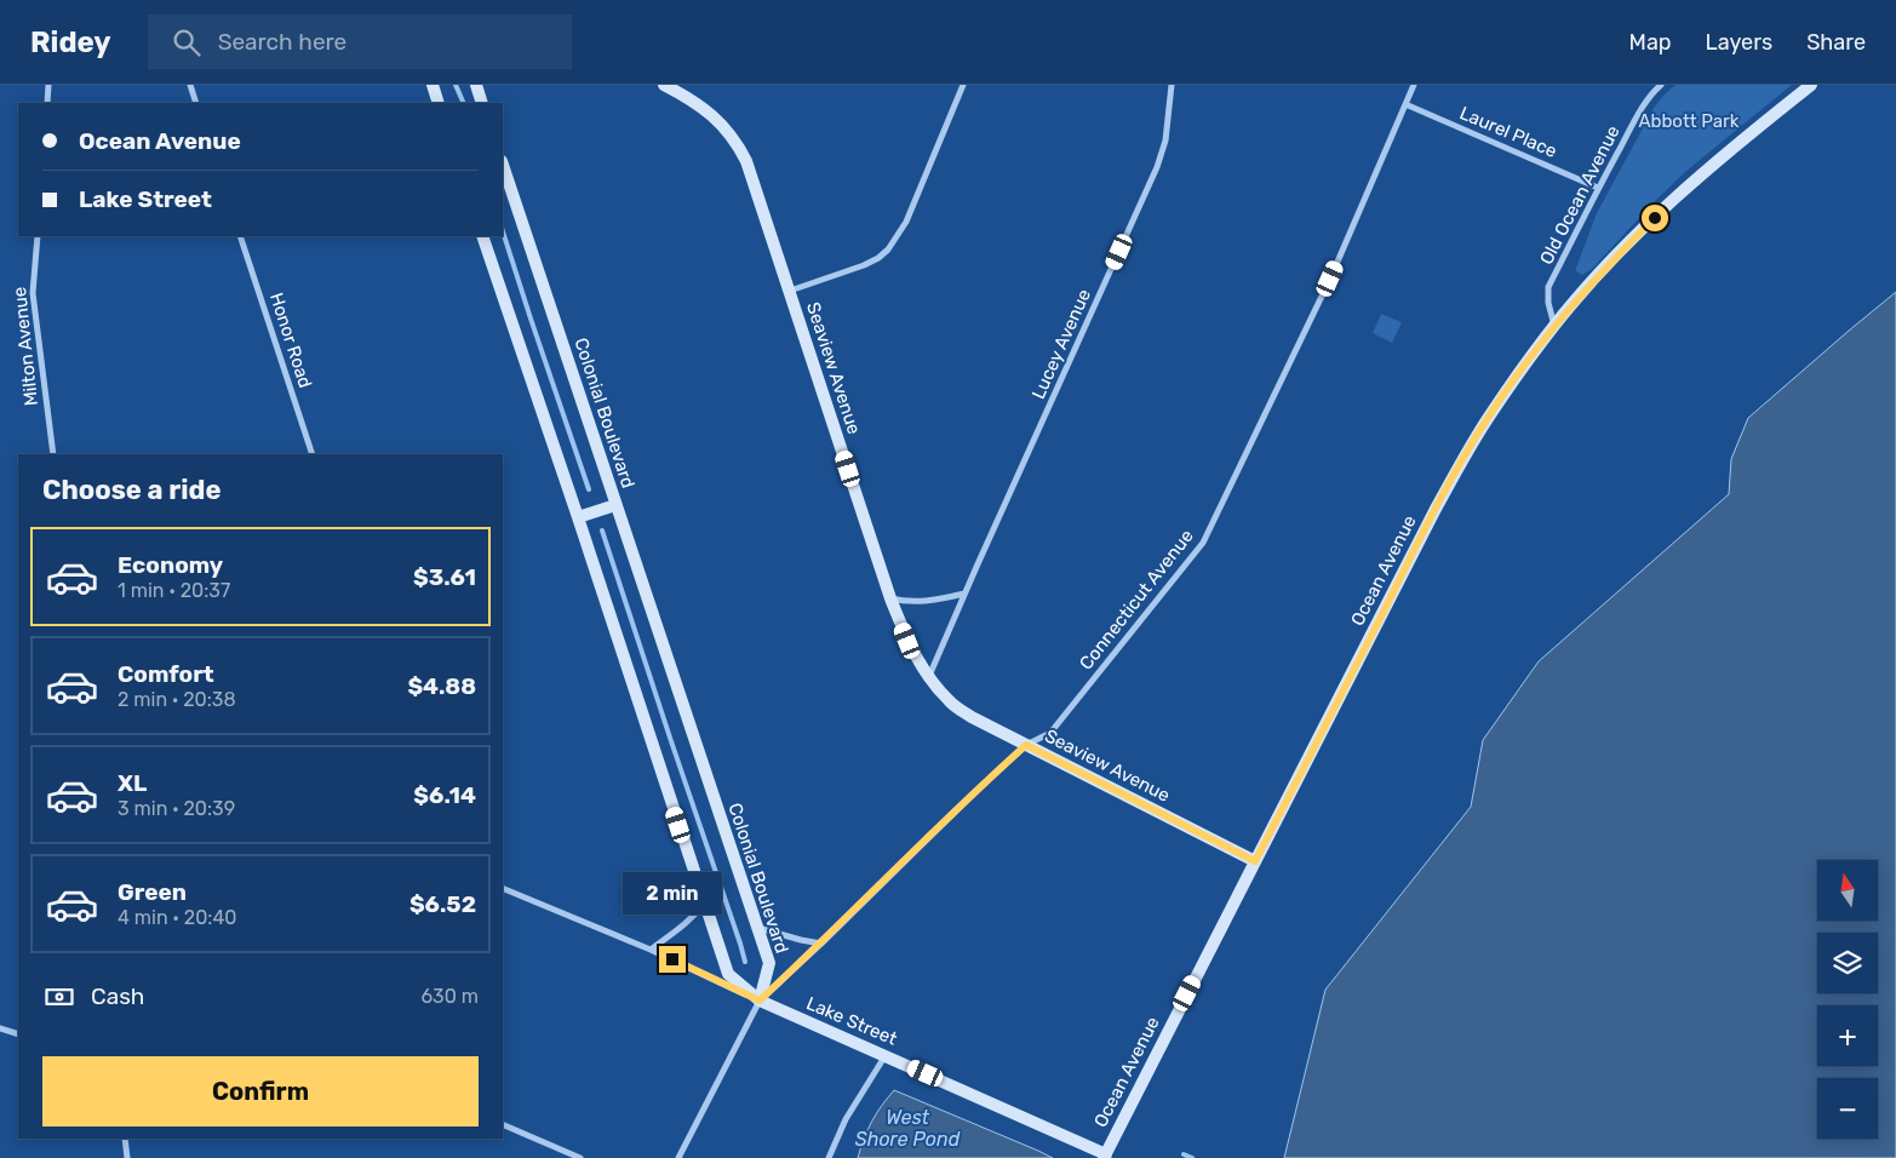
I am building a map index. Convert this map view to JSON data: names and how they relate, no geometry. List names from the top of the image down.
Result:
{
  "streets": {
    "street": [
      "Laurel Place",
      "Old Ocean Avenue",
      "Honor Road",
      "Lucey Avenue",
      "Milton Avenue",
      "Seaview Avenue",
      "Colonial Boulevard",
      "Ocean Avenue",
      "Connecticut Avenue",
      "Lake Street"
    ]
  },
  "crossings": [
    ["Laurel Place", "Old Ocean Avenue"],
    ["Laurel Place", "Connecticut Avenue"],
    ["Old Ocean Avenue", "Ocean Avenue"],
    ["Lucey Avenue", "Seaview Avenue"],
    ["Seaview Avenue", "Ocean Avenue"],
    ["Seaview Avenue", "Connecticut Avenue"],
    ["Colonial Boulevard", "Connecticut Avenue"],
    ["Colonial Boulevard", "Lake Street"],
    ["Ocean Avenue", "Lake Street"],
    ["Connecticut Avenue", "Lake Street"]
  ],
  "water": ["West Shore Pond"],
  "parks": ["Abbott Park"],
  "north": "top",
  "page": {
    "header": "Ridey",
    "search": "Search here",
    "nav": ["Map", "Layers", "Share"],
    "banner": ["Ocean Avenue", "Lake Street"],
    "heading": "Choose a ride",
    "list": [
      {
        "name": "Economy",
        "note": "1 min · 20:37",
        "value": "$3.61"
      },
      {
        "name": "Comfort",
        "note": "2 min · 20:38",
        "value": "$4.88"
      },
      {
        "name": "XL",
        "note": "3 min · 20:39",
        "value": "$6.14"
      },
      {
        "name": "Green",
        "note": "4 min · 20:40",
        "value": "$6.52"
      }
    ],
    "map_buttons": ["+", "−"],
    "bubble": "2 min",
    "pay": ["Cash", "630 m"],
    "buttons": "Confirm"
  }
}
